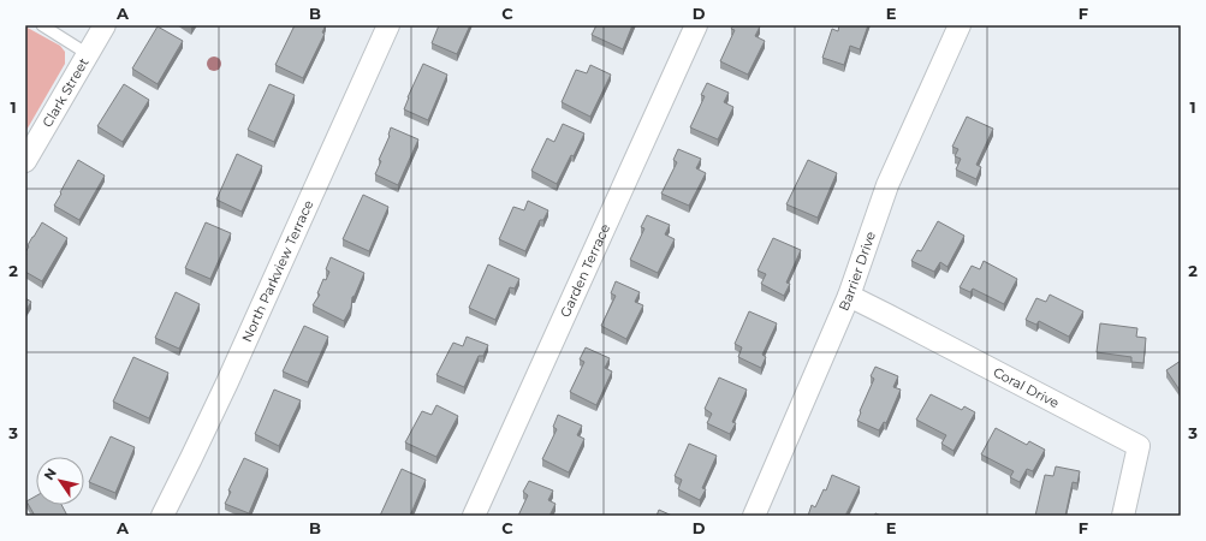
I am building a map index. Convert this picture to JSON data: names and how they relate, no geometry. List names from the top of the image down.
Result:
{
  "streets": {
    "street": [
      "Clark Street",
      "Garden Terrace",
      "Barrier Drive",
      "North Parkview Terrace",
      "Coral Drive"
    ]
  },
  "crossings": [
    ["Barrier Drive", "Coral Drive"]
  ],
  "north": "top left",
  "grid": {
    "columns": [
      "A",
      "B",
      "C",
      "D",
      "E",
      "F"
    ],
    "rows": ["1", "2", "3"]
  }
}
